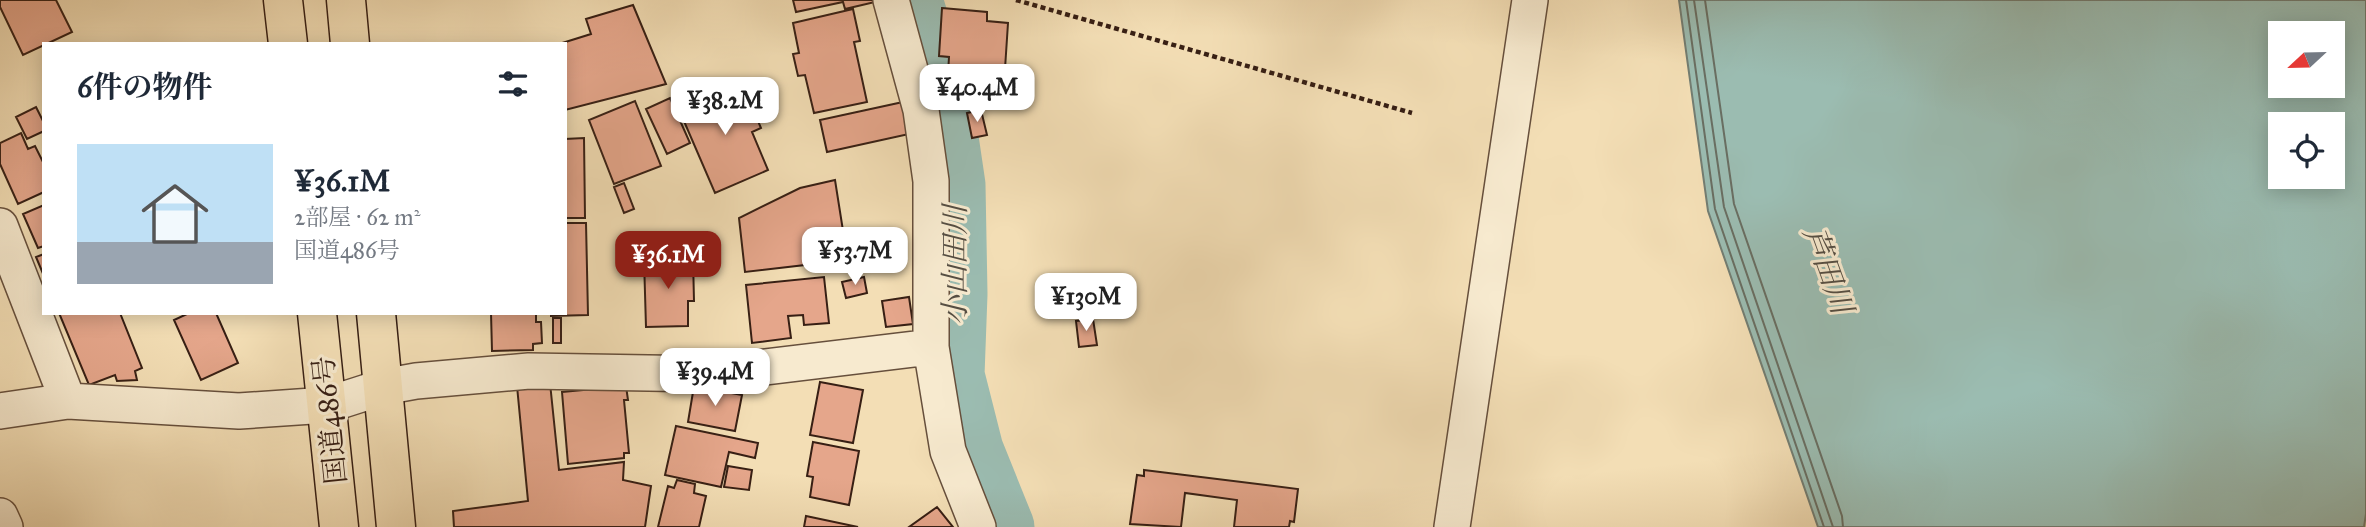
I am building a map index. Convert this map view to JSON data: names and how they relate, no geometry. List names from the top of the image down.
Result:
{
  "streets": {
    "highway": ["国道486号"]
  },
  "water": ["小山田川", "芦田川"],
  "north": "left",
  "page": {
    "heading": "6件の物件",
    "price": [
      "¥40.4M",
      "¥38.2M",
      "¥53.7M",
      "¥36.1M",
      "¥130M",
      "¥39.4M"
    ],
    "list": [
      {
        "name": "¥36.1M",
        "note": "2部屋 · 62 m² · 国道486号"
      }
    ]
  }
}
